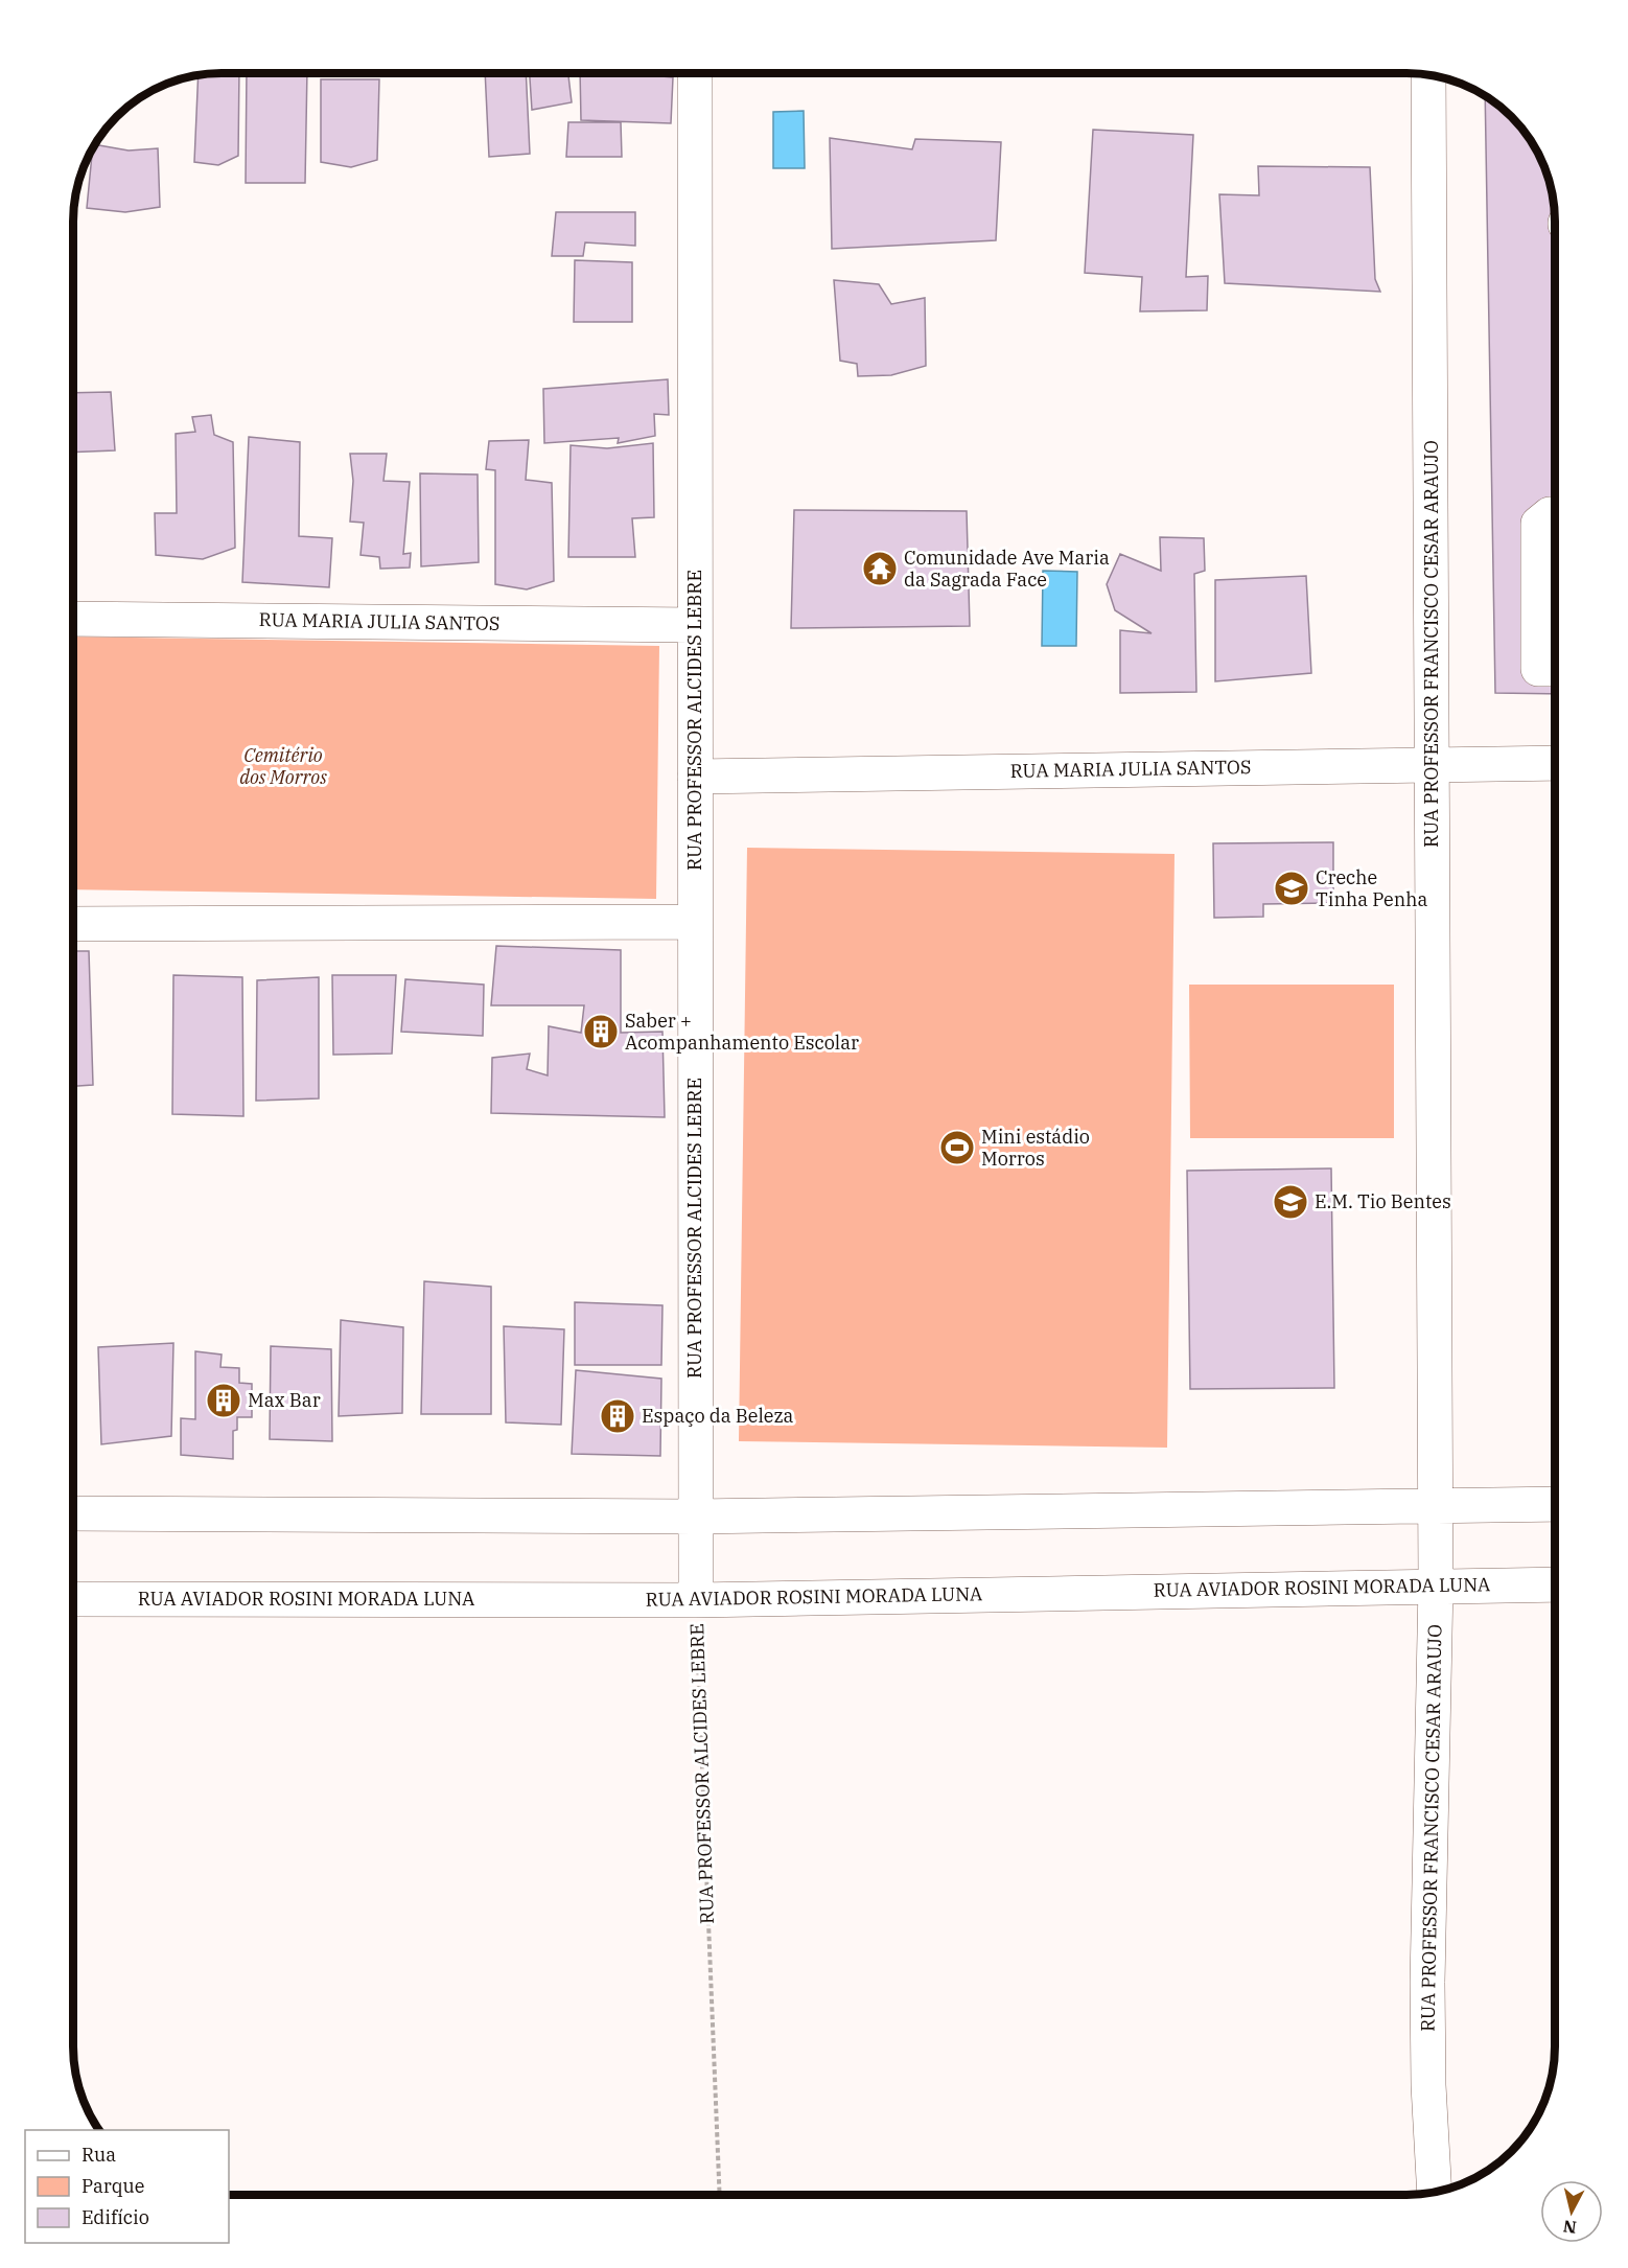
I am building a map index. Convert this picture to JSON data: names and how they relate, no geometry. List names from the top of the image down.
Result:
{
  "streets": {
    "street": [
      "RUA MARIA JULIA SANTOS",
      "RUA PROFESSOR FRANCISCO CESAR ARAUJO",
      "RUA PROFESSOR ALCIDES LEBRE",
      "RUA AVIADOR ROSINI MORADA LUNA"
    ]
  },
  "crossings": [
    ["RUA MARIA JULIA SANTOS", "RUA PROFESSOR FRANCISCO CESAR ARAUJO"],
    ["RUA MARIA JULIA SANTOS", "RUA PROFESSOR ALCIDES LEBRE"],
    ["RUA PROFESSOR FRANCISCO CESAR ARAUJO", "RUA AVIADOR ROSINI MORADA LUNA"],
    ["RUA PROFESSOR ALCIDES LEBRE", "RUA AVIADOR ROSINI MORADA LUNA"]
  ],
  "parks": ["Cemitério dos Morros"],
  "places": {
    "temple": ["Comunidade Ave Maria da Sagrada Face"],
    "school or university": ["Creche Tinha Penha", "E.M. Tio Bentes"],
    "building": ["Saber + Acompanhamento Escolar", "Max Bar", "Espaço da Beleza"],
    "sports": ["Mini estádio Morros"]
  },
  "legend": ["Rua", "Parque", "Edifício"],
  "north": "bottom"
}
